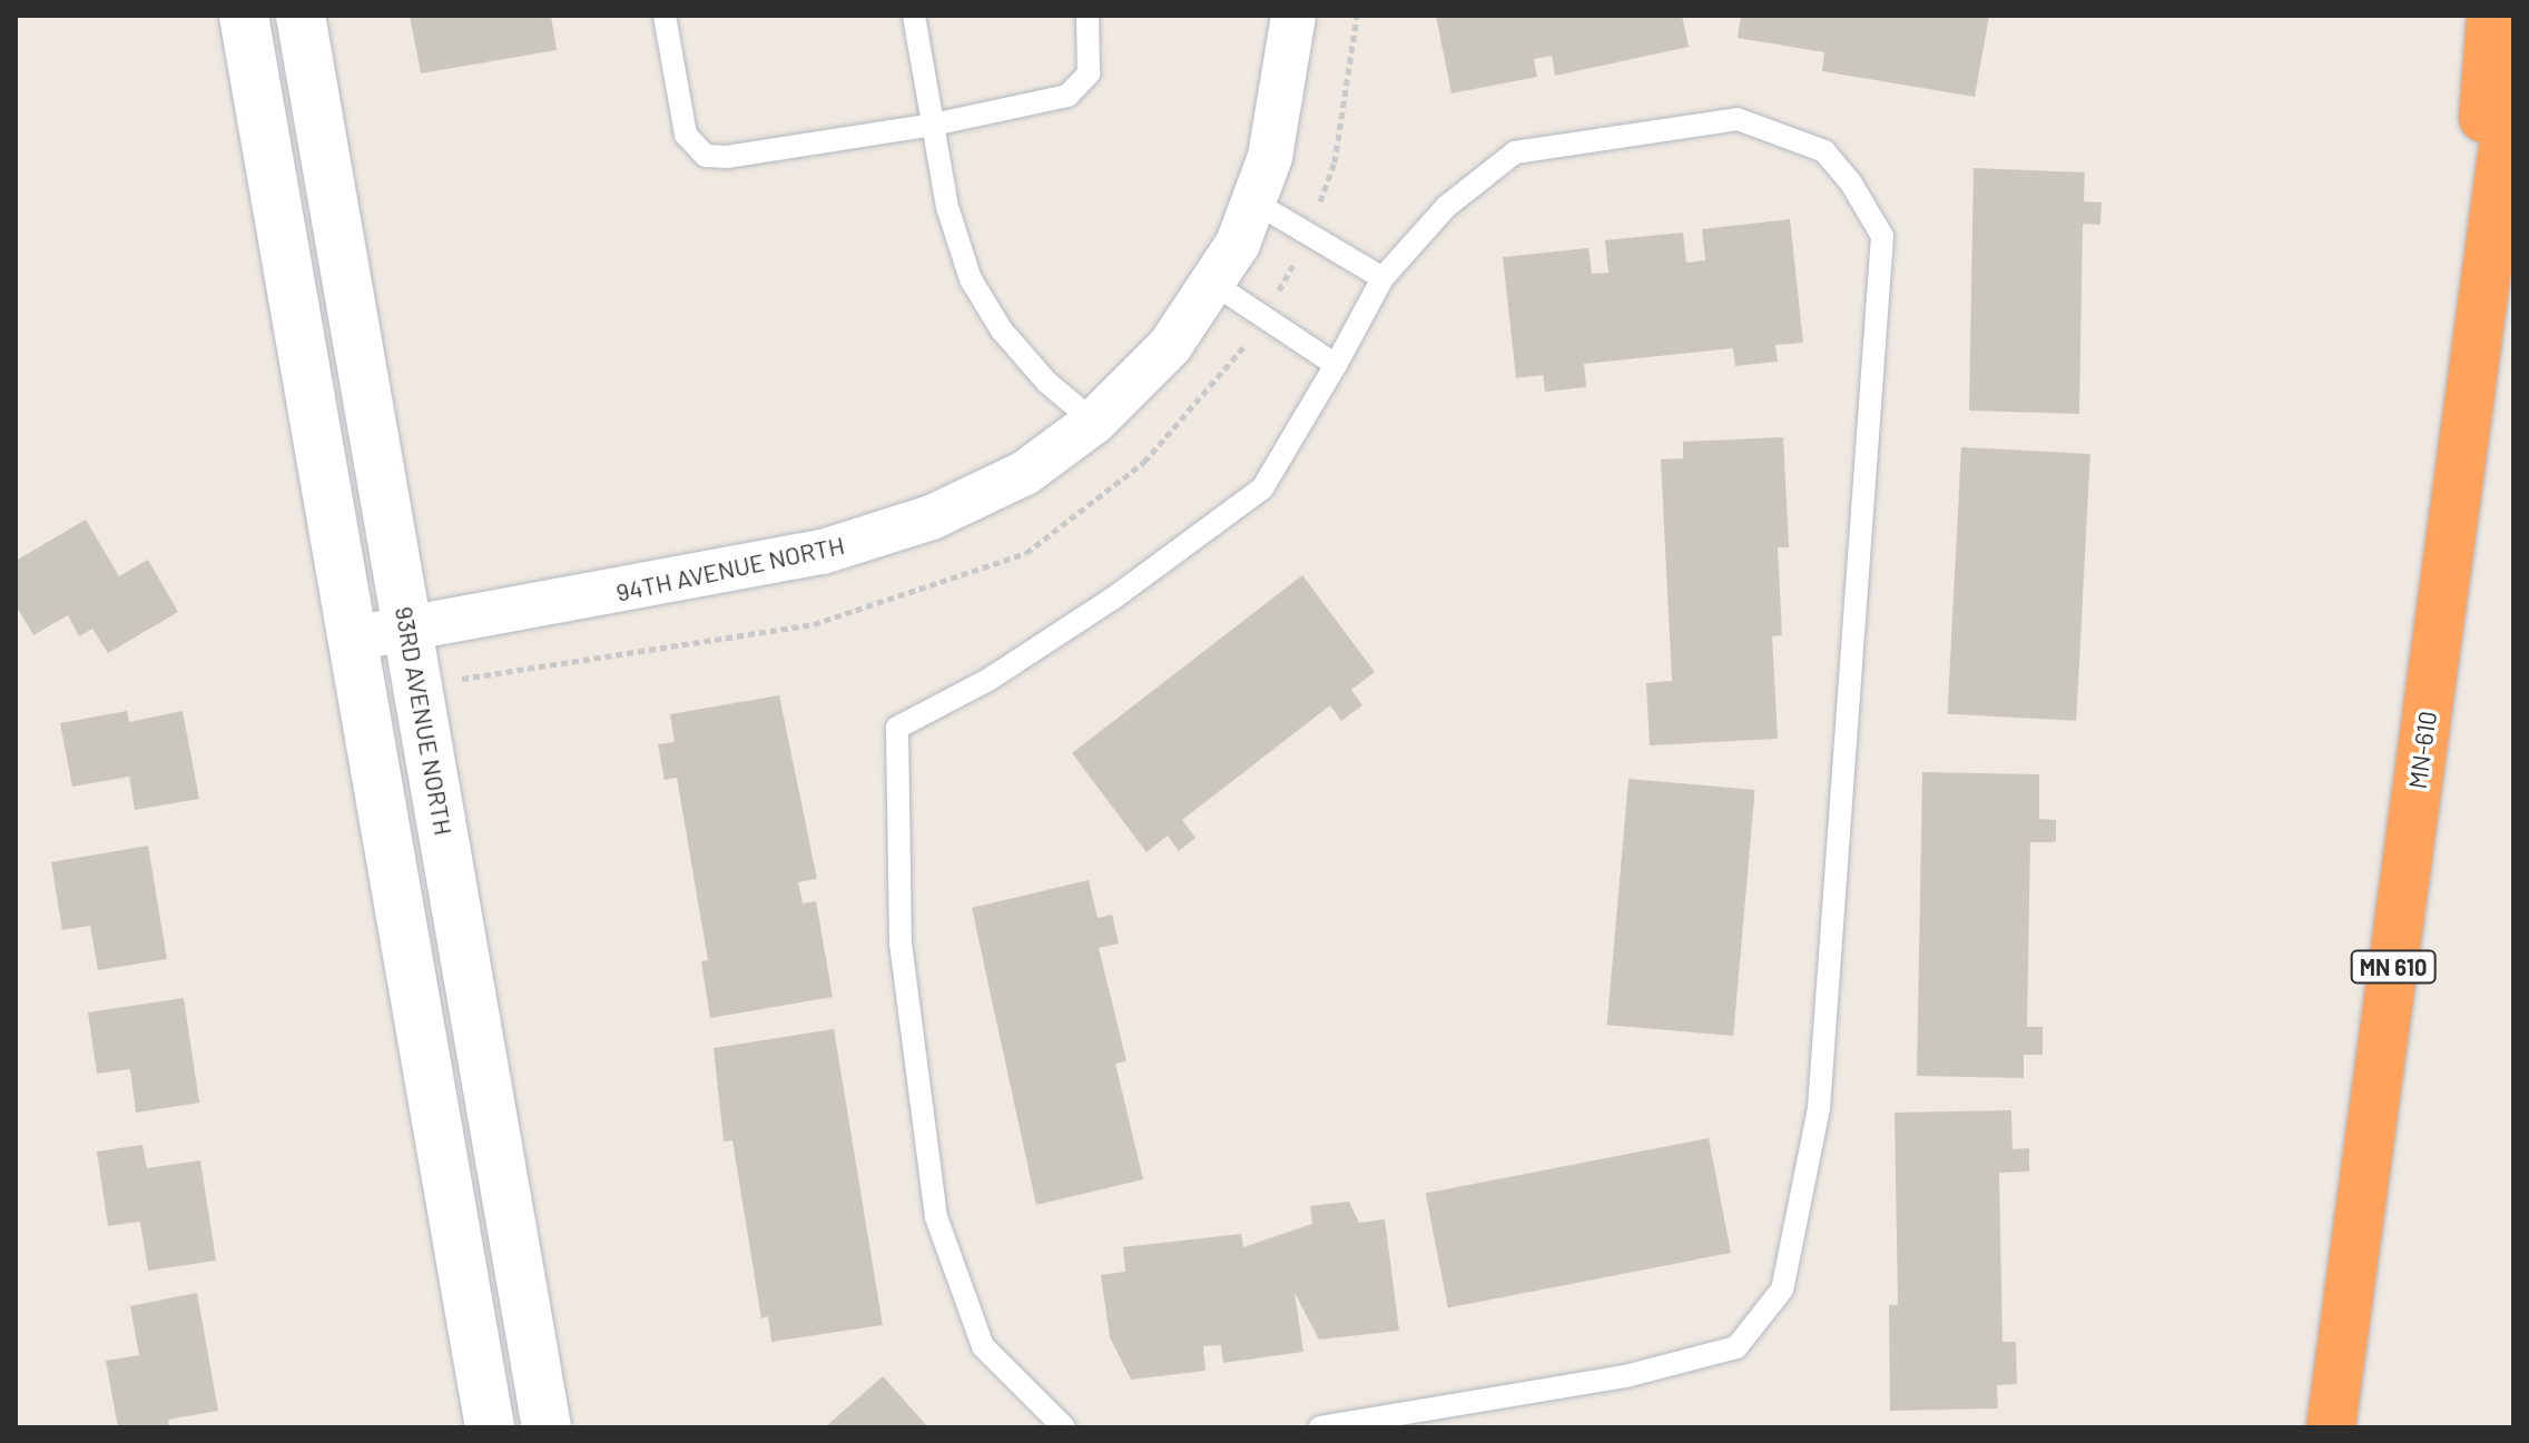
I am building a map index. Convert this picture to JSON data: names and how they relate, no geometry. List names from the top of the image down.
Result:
{
  "streets": {
    "highway": ["MN-610", "MN 610"],
    "street": ["94TH AVENUE NORTH", "93RD AVENUE NORTH"]
  },
  "crossings": [
    ["94TH AVENUE NORTH", "93RD AVENUE NORTH"]
  ]
}
